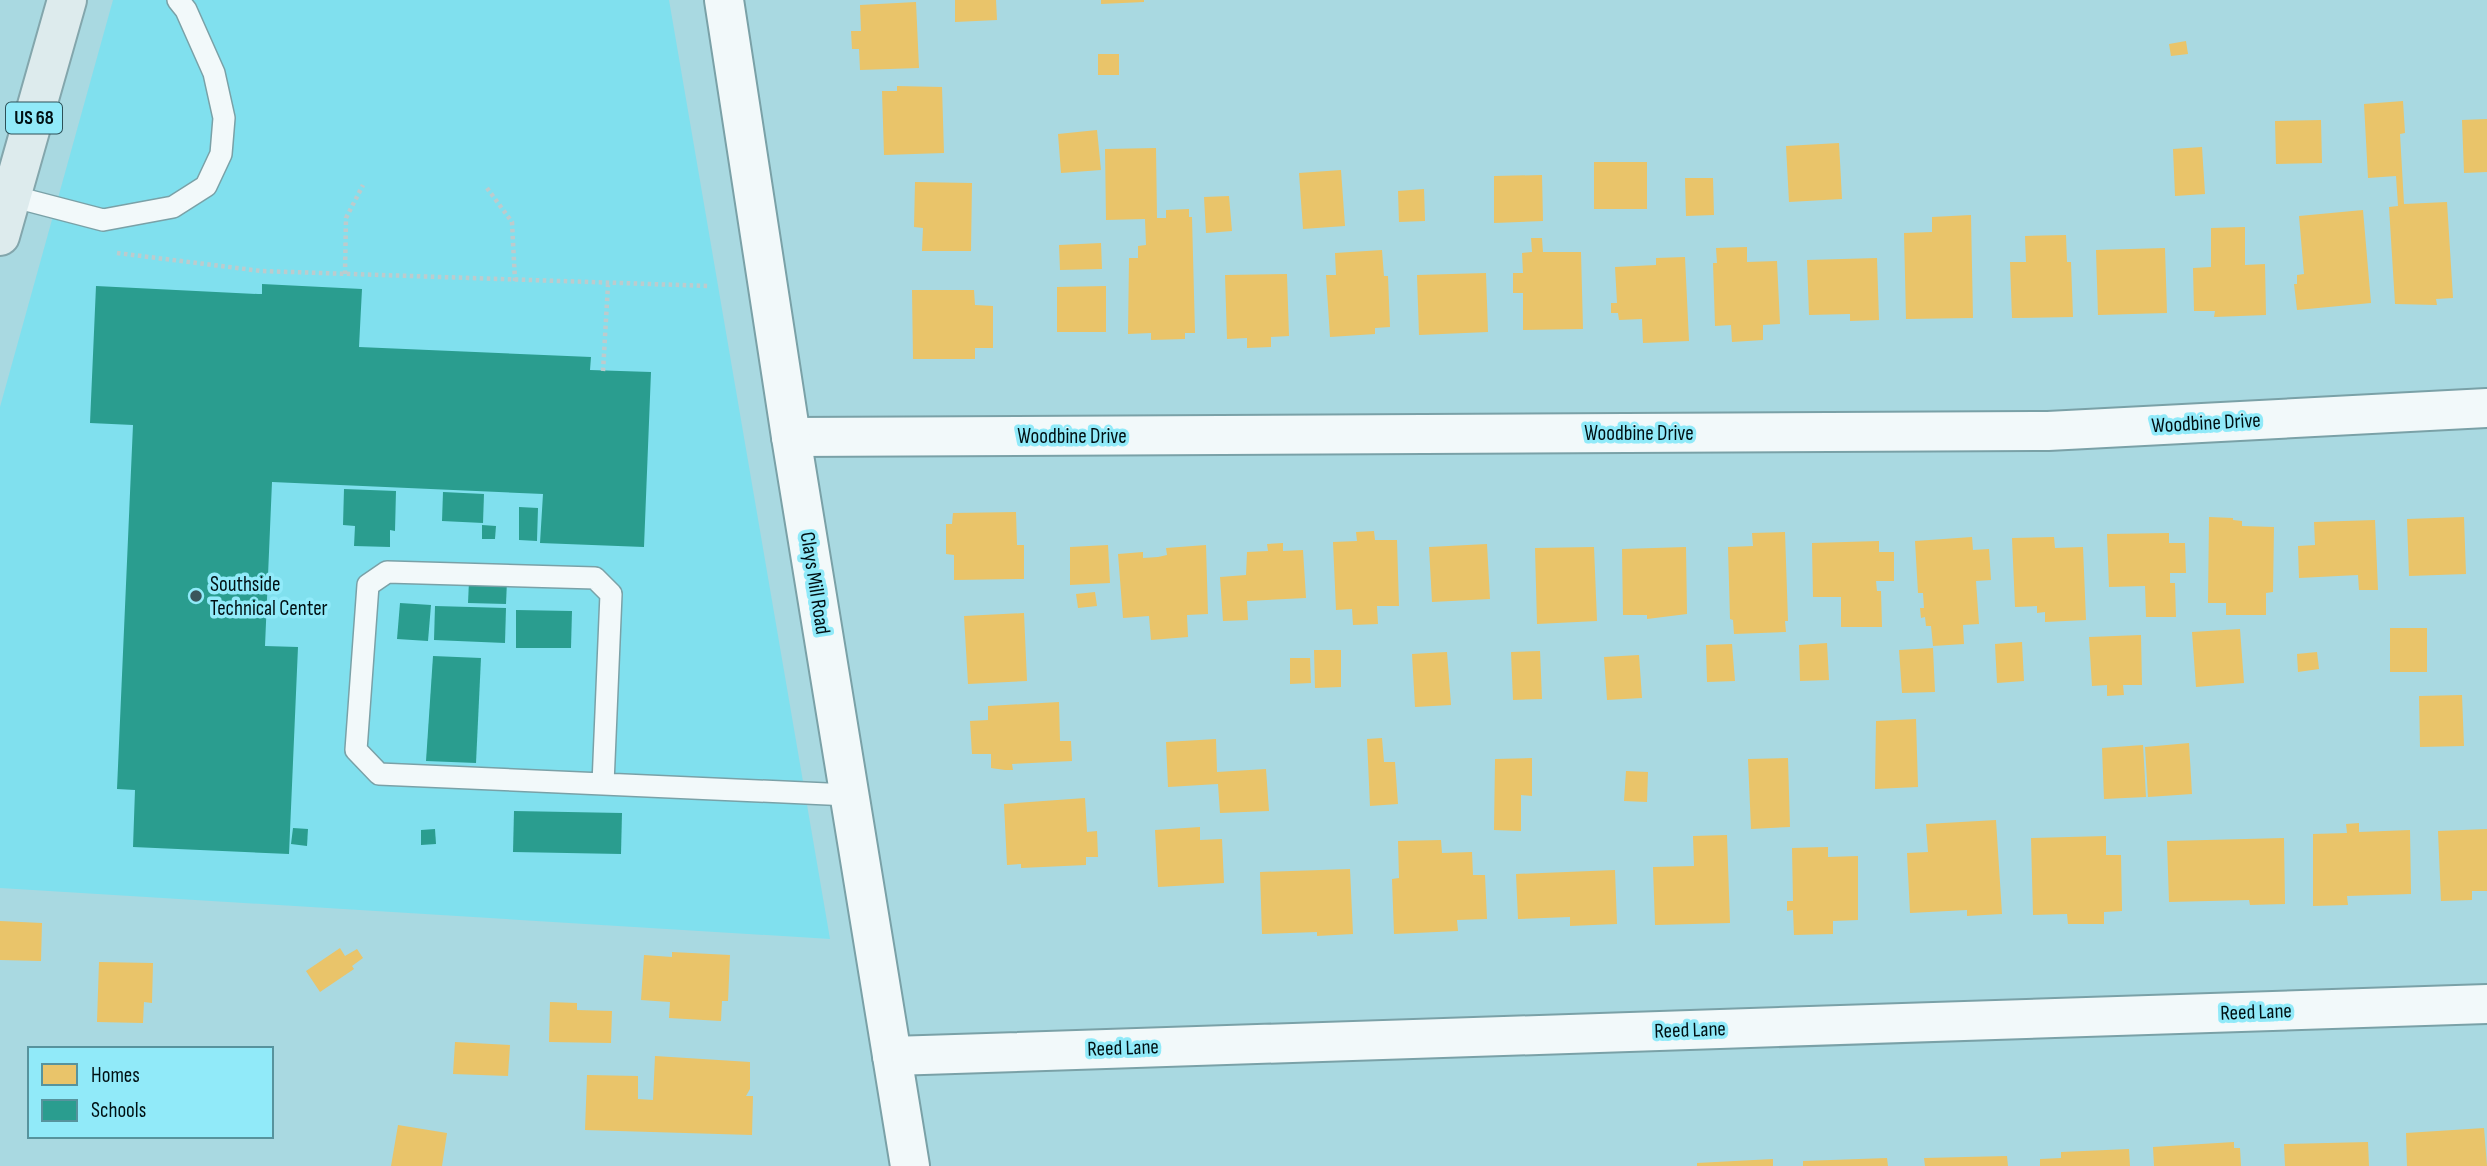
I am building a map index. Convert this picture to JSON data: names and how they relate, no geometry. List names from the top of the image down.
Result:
{
  "streets": {
    "main road": ["US 68"],
    "street": ["Woodbine Drive", "Clays Mill Road", "Reed Lane"]
  },
  "crossings": [
    ["Woodbine Drive", "Clays Mill Road"],
    ["Clays Mill Road", "Reed Lane"]
  ],
  "places": ["Southside Technical Center"],
  "legend": ["Homes", "Schools"]
}
